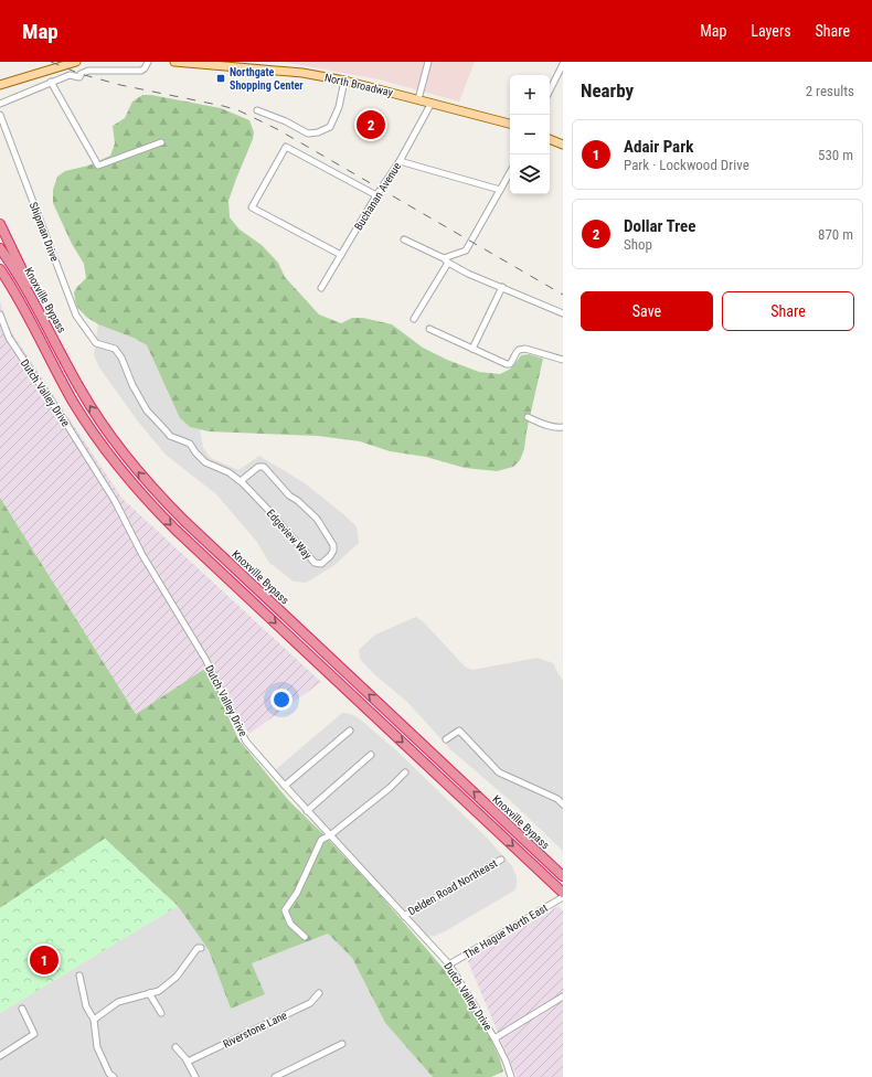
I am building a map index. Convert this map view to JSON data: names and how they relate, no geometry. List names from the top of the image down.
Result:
{
  "streets": {
    "highway": ["Knoxville Bypass"],
    "main road": ["North Broadway"],
    "street": [
      "Buchanan Avenue",
      "Shipman Drive",
      "Dutch Valley Drive",
      "Edgeview Way",
      "Delden Road Northeast",
      "The Hague North East",
      "Riverstone Lane"
    ]
  },
  "crossings": [
    ["North Broadway", "Buchanan Avenue"],
    ["Shipman Drive", "Edgeview Way"],
    ["Dutch Valley Drive", "Delden Road Northeast"],
    ["Dutch Valley Drive", "The Hague North East"]
  ],
  "places": {
    "transit": ["Northgate Shopping Center"]
  },
  "page": {
    "header": "Map",
    "nav": ["Map", "Layers", "Share"],
    "heading": ["Nearby", "2 results"],
    "map_buttons": ["+", "−"],
    "pins": ["2", "1"],
    "list": [
      {
        "mark": "1",
        "name": "Adair Park",
        "note": "Park · Lockwood Drive",
        "value": "530 m"
      },
      {
        "mark": "2",
        "name": "Dollar Tree",
        "note": "Shop",
        "value": "870 m"
      }
    ],
    "buttons": ["Save", "Share"]
  }
}
